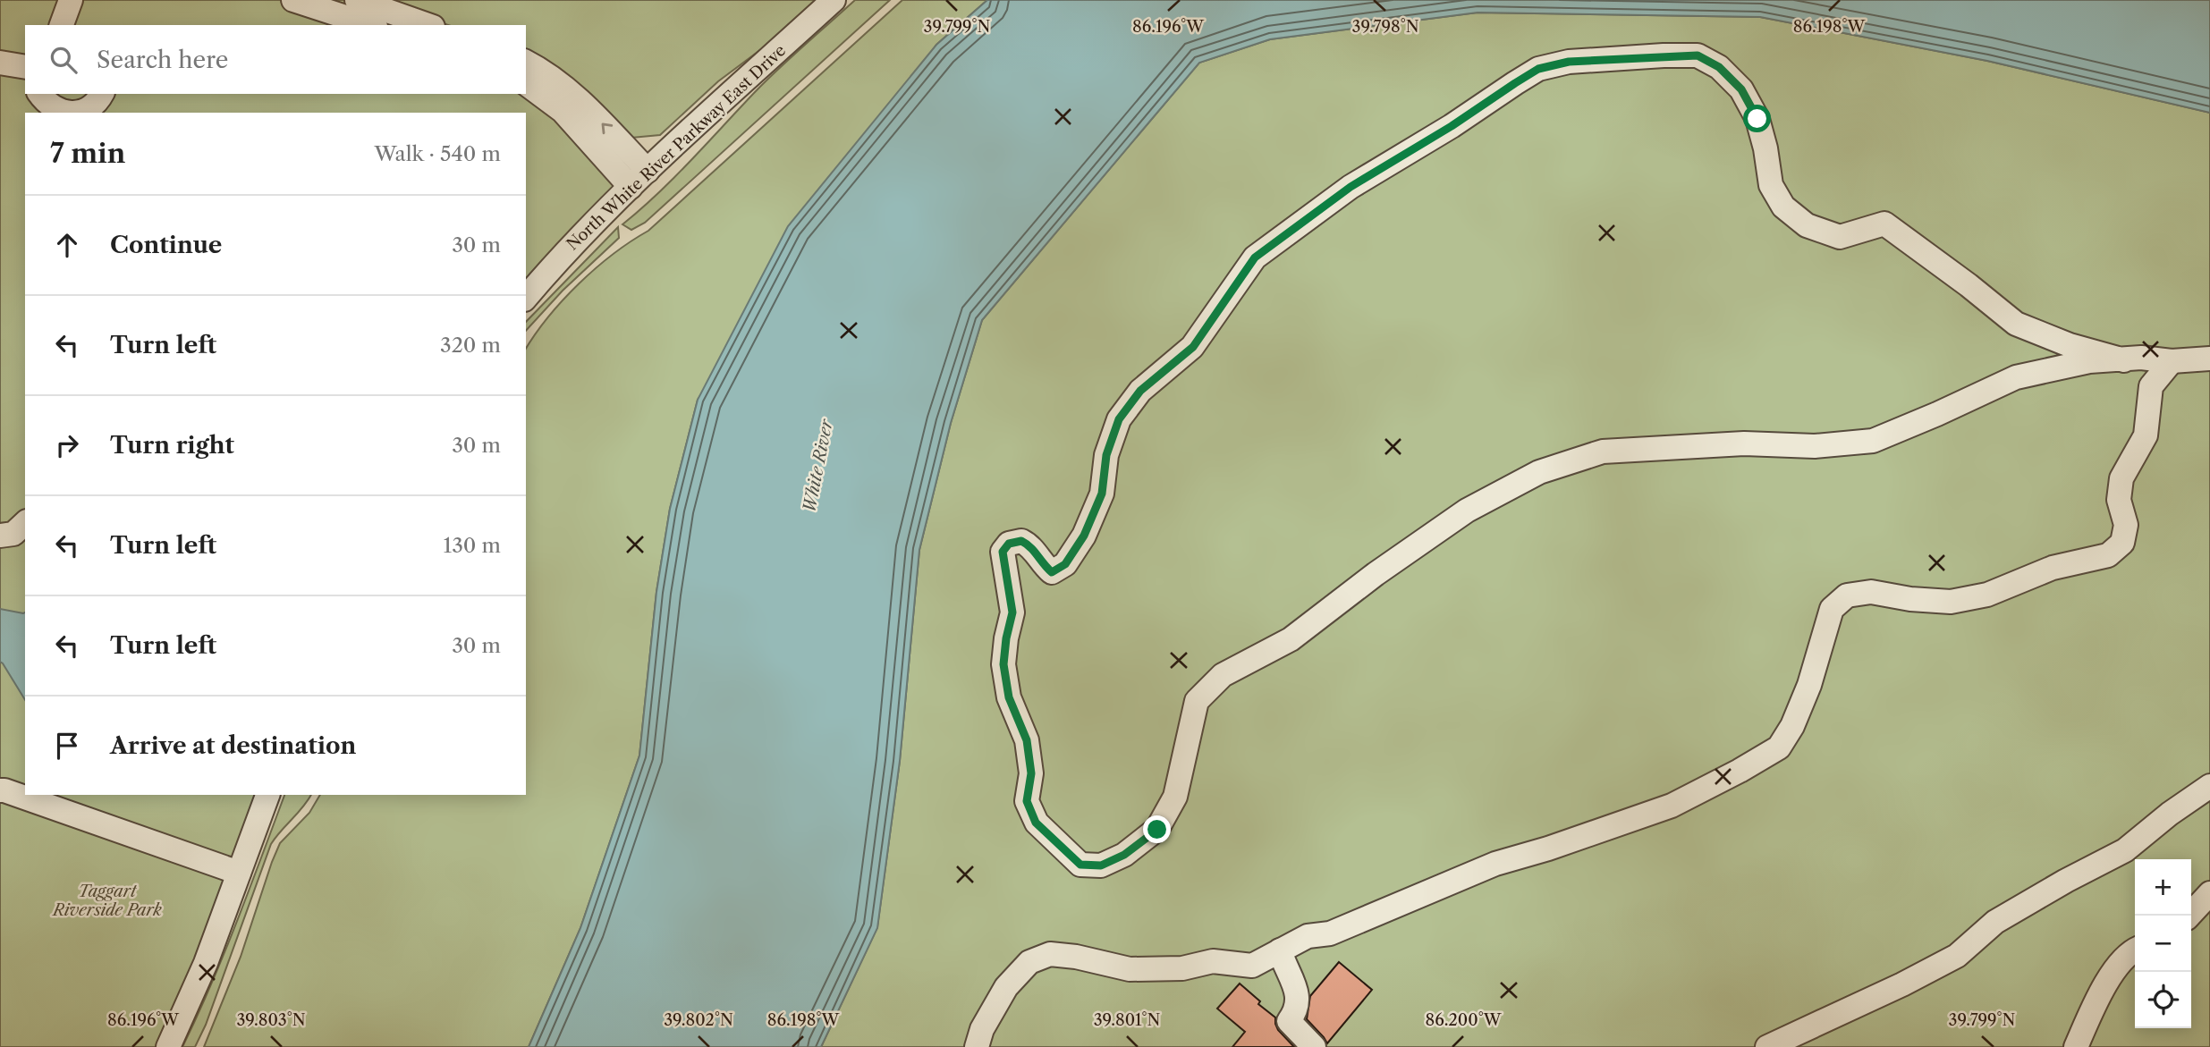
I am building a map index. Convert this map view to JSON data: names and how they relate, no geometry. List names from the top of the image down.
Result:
{
  "streets": {
    "street": ["North White River Parkway East Drive"]
  },
  "water": ["White River"],
  "parks": ["Taggart Riverside Park"],
  "page": {
    "search": "Search here",
    "heading": ["7 min", "Walk · 540 m"],
    "list": [
      ["Continue", "30 m"],
      ["Turn left", "320 m"],
      ["Turn right", "30 m"],
      ["Turn left", "130 m"],
      ["Turn left", "30 m"],
      "Arrive at destination"
    ],
    "map_buttons": ["+", "−"]
  },
  "coordinates": [
    "39.799°N",
    "86.196°W",
    "39.798°N",
    "86.198°W",
    "86.200°W",
    "39.803°N",
    "39.802°N",
    "39.801°N"
  ]
}
